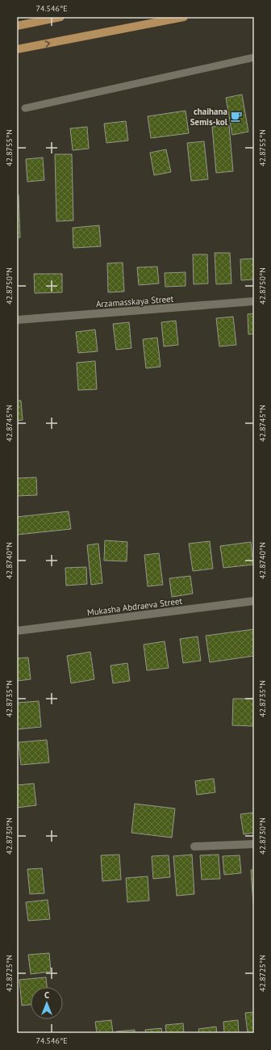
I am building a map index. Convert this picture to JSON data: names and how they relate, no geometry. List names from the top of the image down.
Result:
{
  "streets": {
    "street": ["Arzamasskaya Street", "Mukasha Abdraeva Street"]
  },
  "places": {
    "cafe": ["chaihana Semis-kol"]
  },
  "north": "top",
  "coordinates": [
    "74.546°E",
    "42.8755°N",
    "42.8750°N",
    "42.8745°N",
    "42.8740°N",
    "42.8735°N",
    "42.8730°N",
    "42.8725°N"
  ]
}
